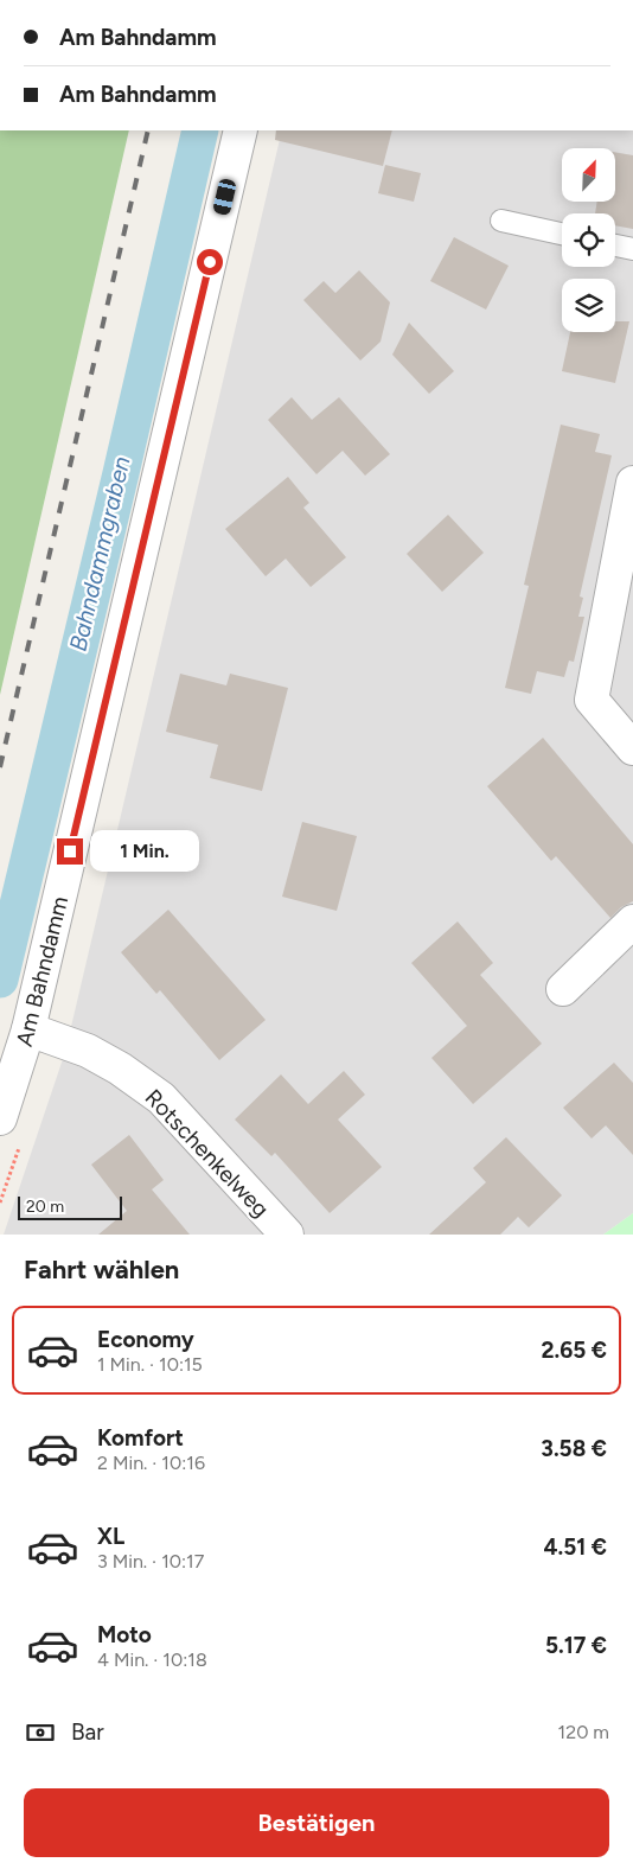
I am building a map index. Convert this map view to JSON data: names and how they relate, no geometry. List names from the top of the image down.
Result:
{
  "streets": {
    "street": ["Am Bahndamm", "Rotschenkelweg"]
  },
  "crossings": [
    ["Am Bahndamm", "Rotschenkelweg"]
  ],
  "water": ["Bahndammgraben"],
  "scale_bar": "20 m",
  "north": "top right",
  "page": {
    "banner": ["Am Bahndamm", "Am Bahndamm"],
    "bubble": "1 Min.",
    "scale": "20 m",
    "heading": "Fahrt wählen",
    "list": [
      {
        "name": "Economy",
        "note": "1 Min. · 10:15",
        "value": "2.65 €"
      },
      {
        "name": "Komfort",
        "note": "2 Min. · 10:16",
        "value": "3.58 €"
      },
      {
        "name": "XL",
        "note": "3 Min. · 10:17",
        "value": "4.51 €"
      },
      {
        "name": "Moto",
        "note": "4 Min. · 10:18",
        "value": "5.17 €"
      }
    ],
    "pay": ["Bar", "120 m"],
    "buttons": "Bestätigen"
  }
}
